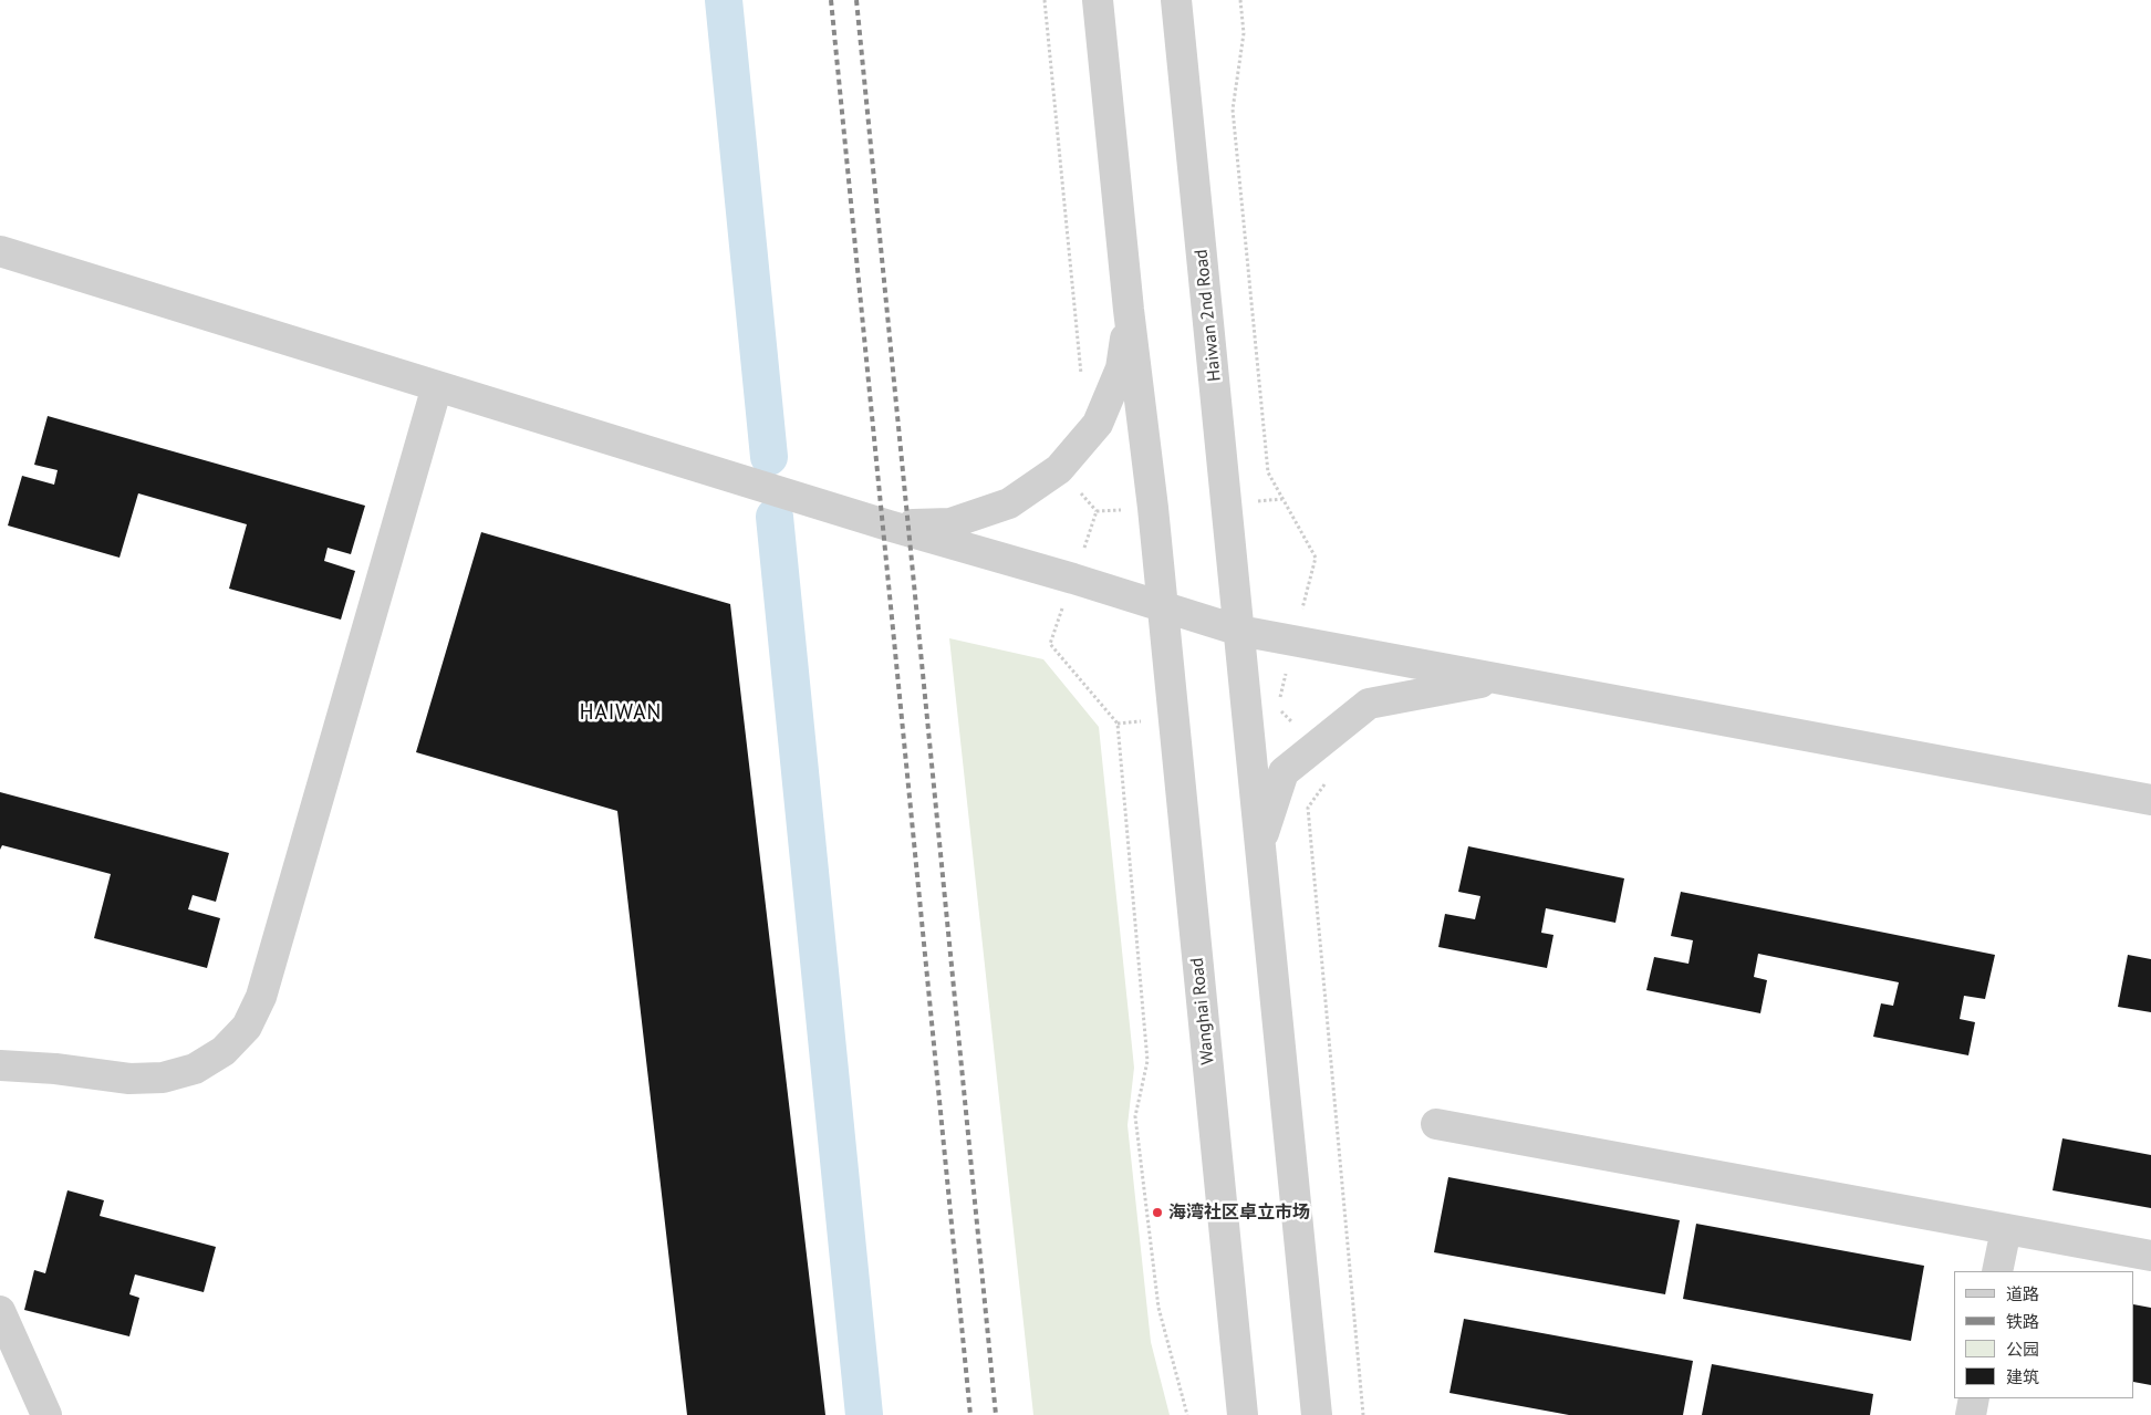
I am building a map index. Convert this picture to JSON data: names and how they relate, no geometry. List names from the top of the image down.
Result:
{
  "streets": {
    "street": ["Haiwan 2nd Road", "Wanghai Road"]
  },
  "districts": ["HAIWAN"],
  "places": ["海湾社区卓立市场"],
  "legend": [
    "道路",
    "铁路",
    "公园",
    "建筑"
  ]
}
